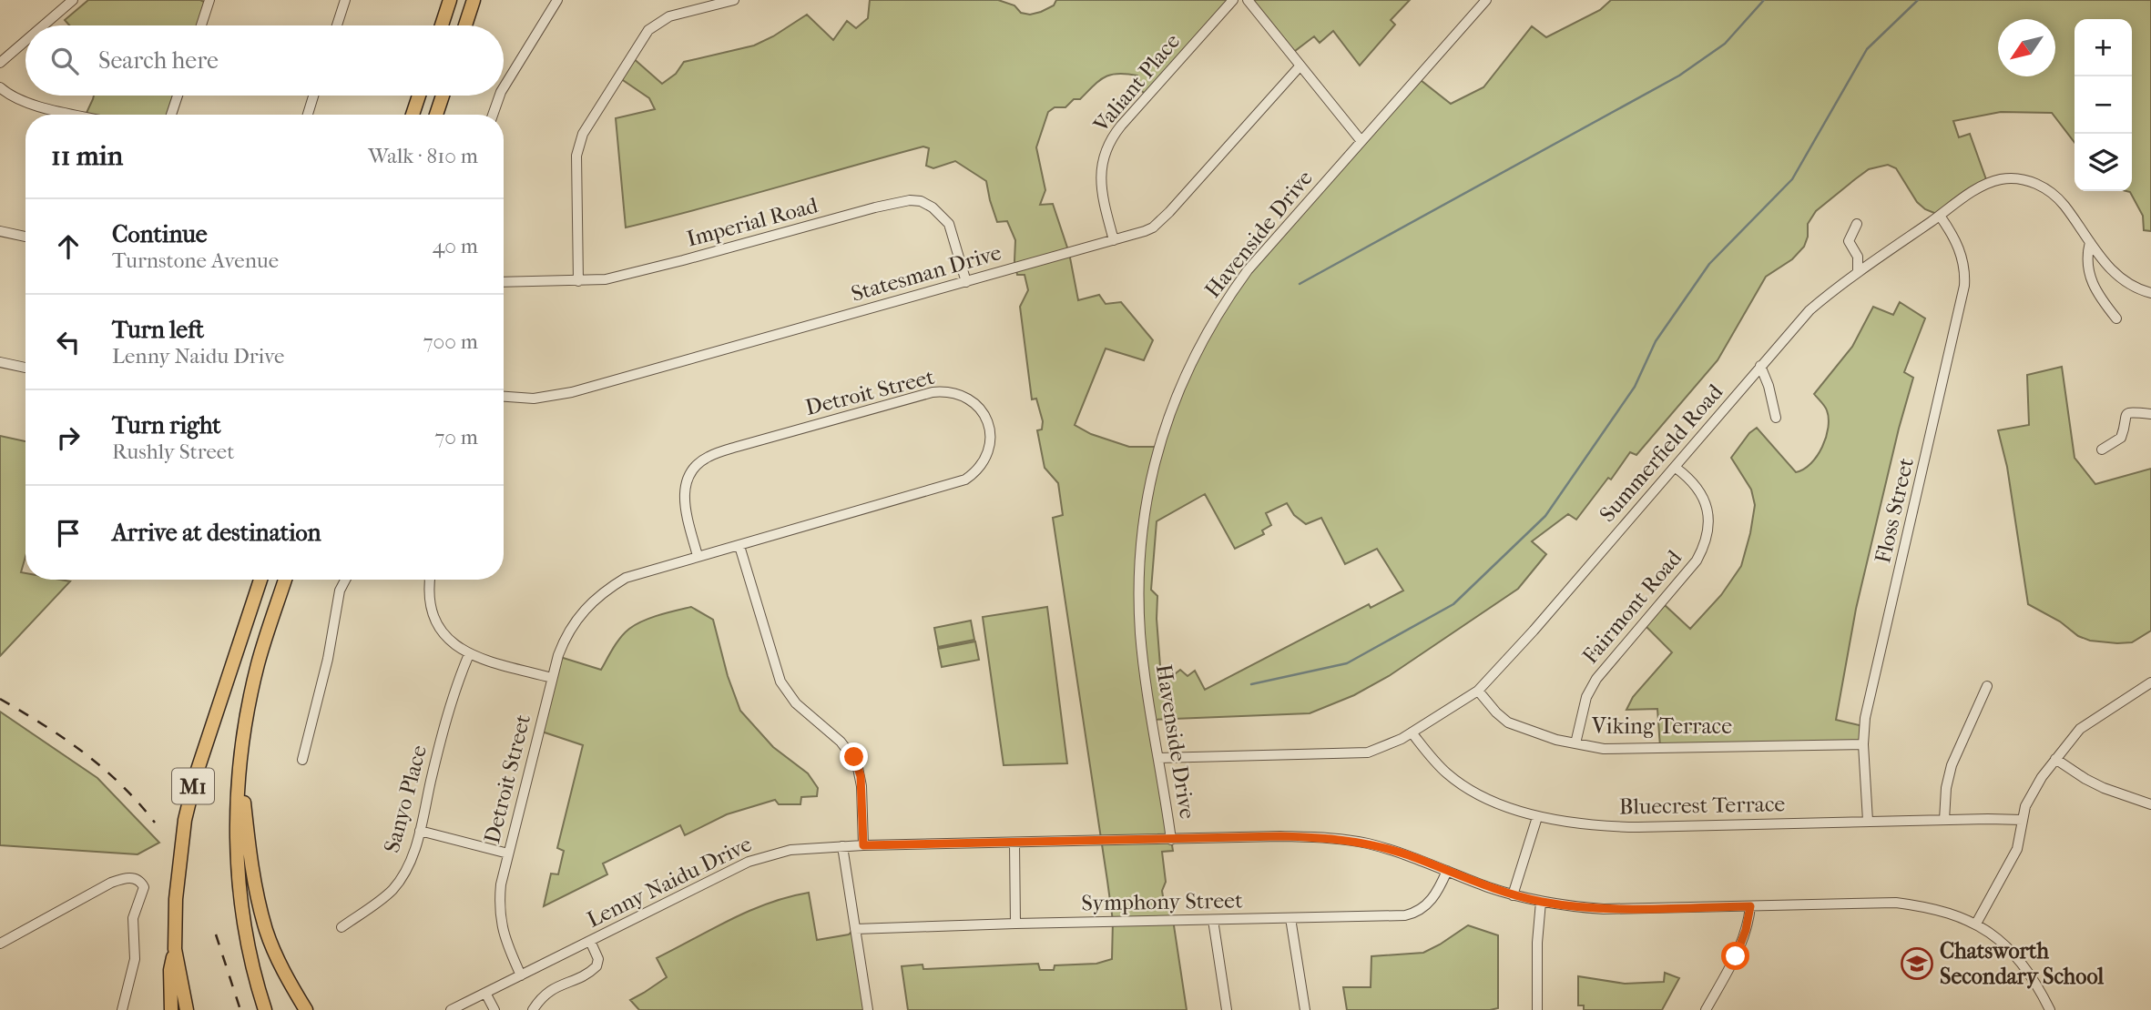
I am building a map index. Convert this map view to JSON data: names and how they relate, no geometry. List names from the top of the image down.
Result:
{
  "streets": {
    "highway": ["M1"],
    "street": [
      "Valiant Place",
      "Imperial Road",
      "Havenside Drive",
      "Statesman Drive",
      "Detroit Street",
      "Summerfield Road",
      "Floss Street",
      "Fairmont Road",
      "Viking Terrace",
      "Sanyo Place",
      "Bluecrest Terrace",
      "Lenny Naidu Drive",
      "Symphony Street"
    ]
  },
  "crossings": [
    ["Valiant Place", "Statesman Drive"],
    ["Imperial Road", "Statesman Drive"],
    ["Havenside Drive", "Summerfield Road"],
    ["Havenside Drive", "Lenny Naidu Drive"],
    ["Detroit Street", "Lenny Naidu Drive"],
    ["Summerfield Road", "Floss Street"],
    ["Summerfield Road", "Fairmont Road"],
    ["Summerfield Road", "Viking Terrace"],
    ["Summerfield Road", "Bluecrest Terrace"],
    ["Floss Street", "Viking Terrace"],
    ["Floss Street", "Bluecrest Terrace"],
    ["Fairmont Road", "Viking Terrace"],
    ["Lenny Naidu Drive", "Symphony Street"]
  ],
  "places": {
    "school or university": ["Chatsworth Secondary School"]
  },
  "north": "bottom left",
  "page": {
    "map_buttons": ["+", "−"],
    "search": "Search here",
    "heading": ["11 min", "Walk · 810 m"],
    "list": [
      ["Continue", "Turnstone Avenue", "40 m"],
      ["Turn left", "Lenny Naidu Drive", "700 m"],
      ["Turn right", "Rushly Street", "70 m"],
      "Arrive at destination"
    ]
  }
}
